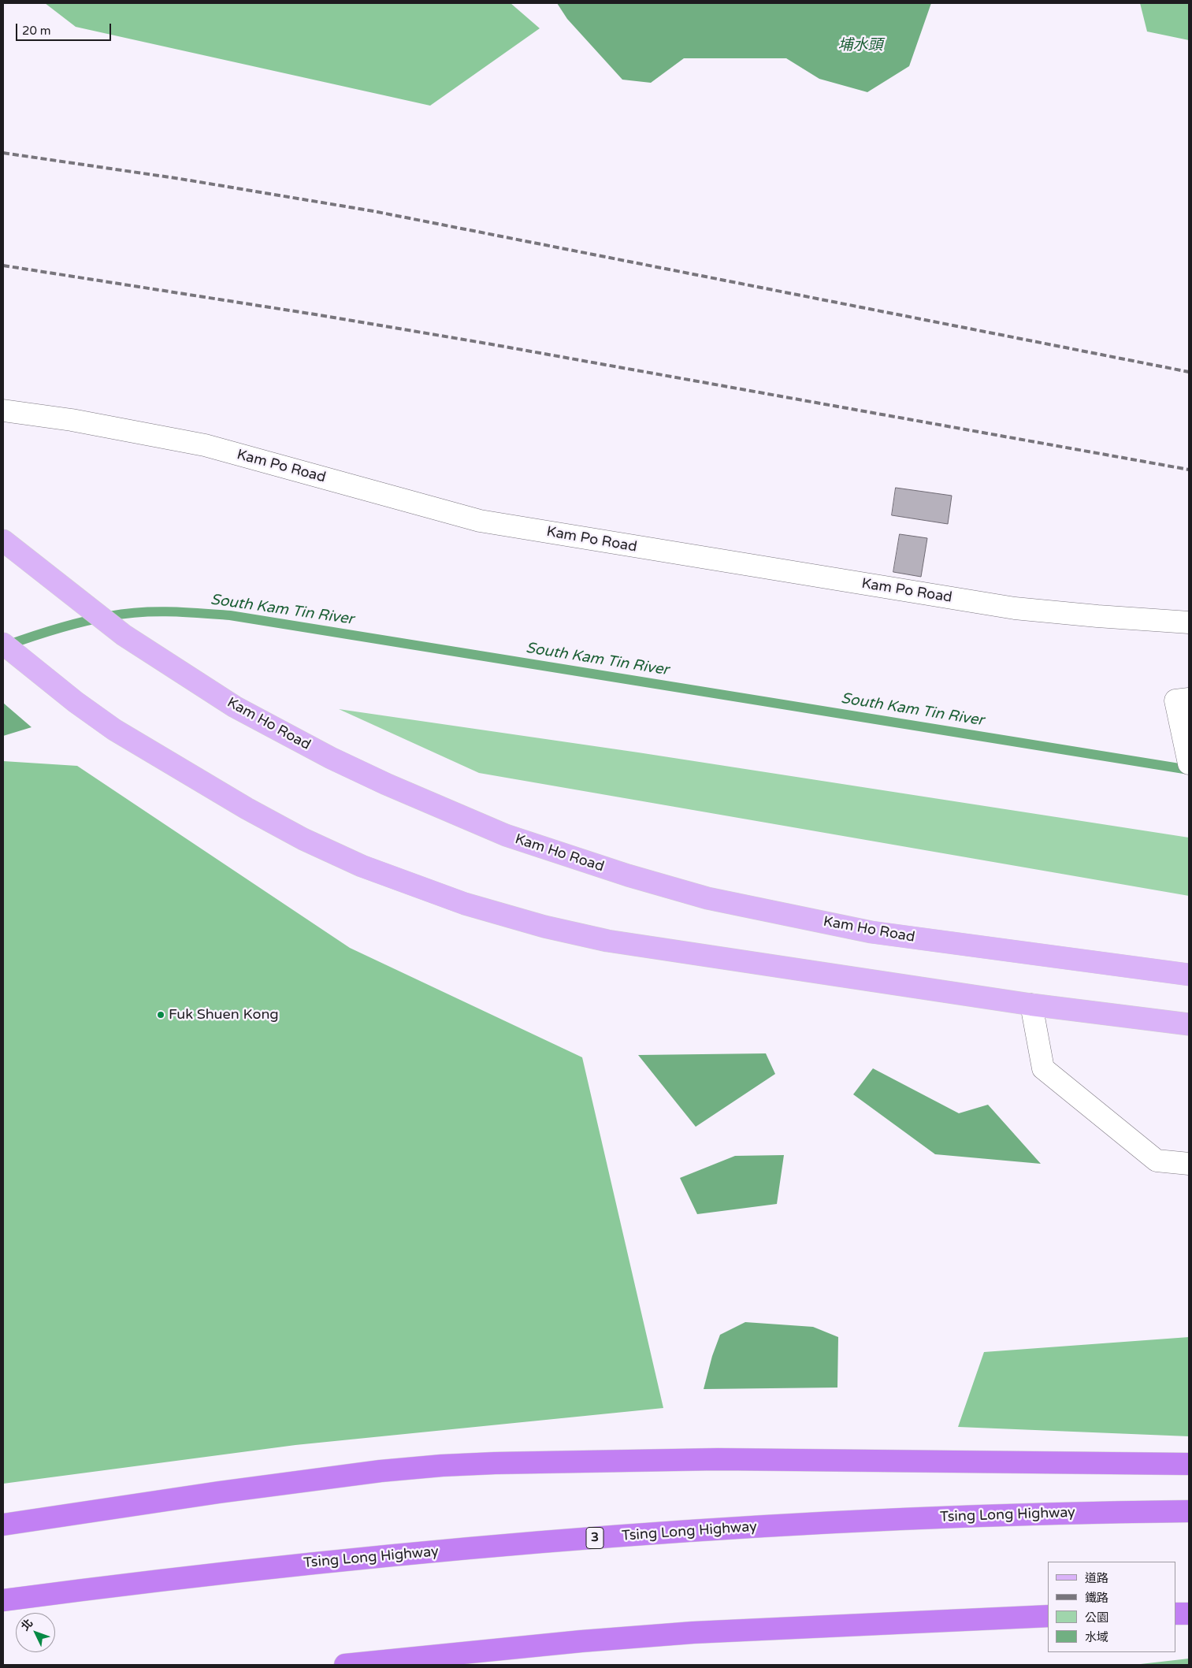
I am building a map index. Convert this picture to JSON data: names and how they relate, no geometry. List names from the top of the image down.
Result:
{
  "streets": {
    "highway": ["Tsing Long Highway", "3"],
    "main road": ["Kam Ho Road"],
    "street": ["Kam Po Road"]
  },
  "water": ["埔水頭", "South Kam Tin River"],
  "places": ["Fuk Shuen Kong"],
  "legend": [
    "道路",
    "鐵路",
    "公園",
    "水域"
  ],
  "scale_bar": "20 m",
  "north": "top left"
}
